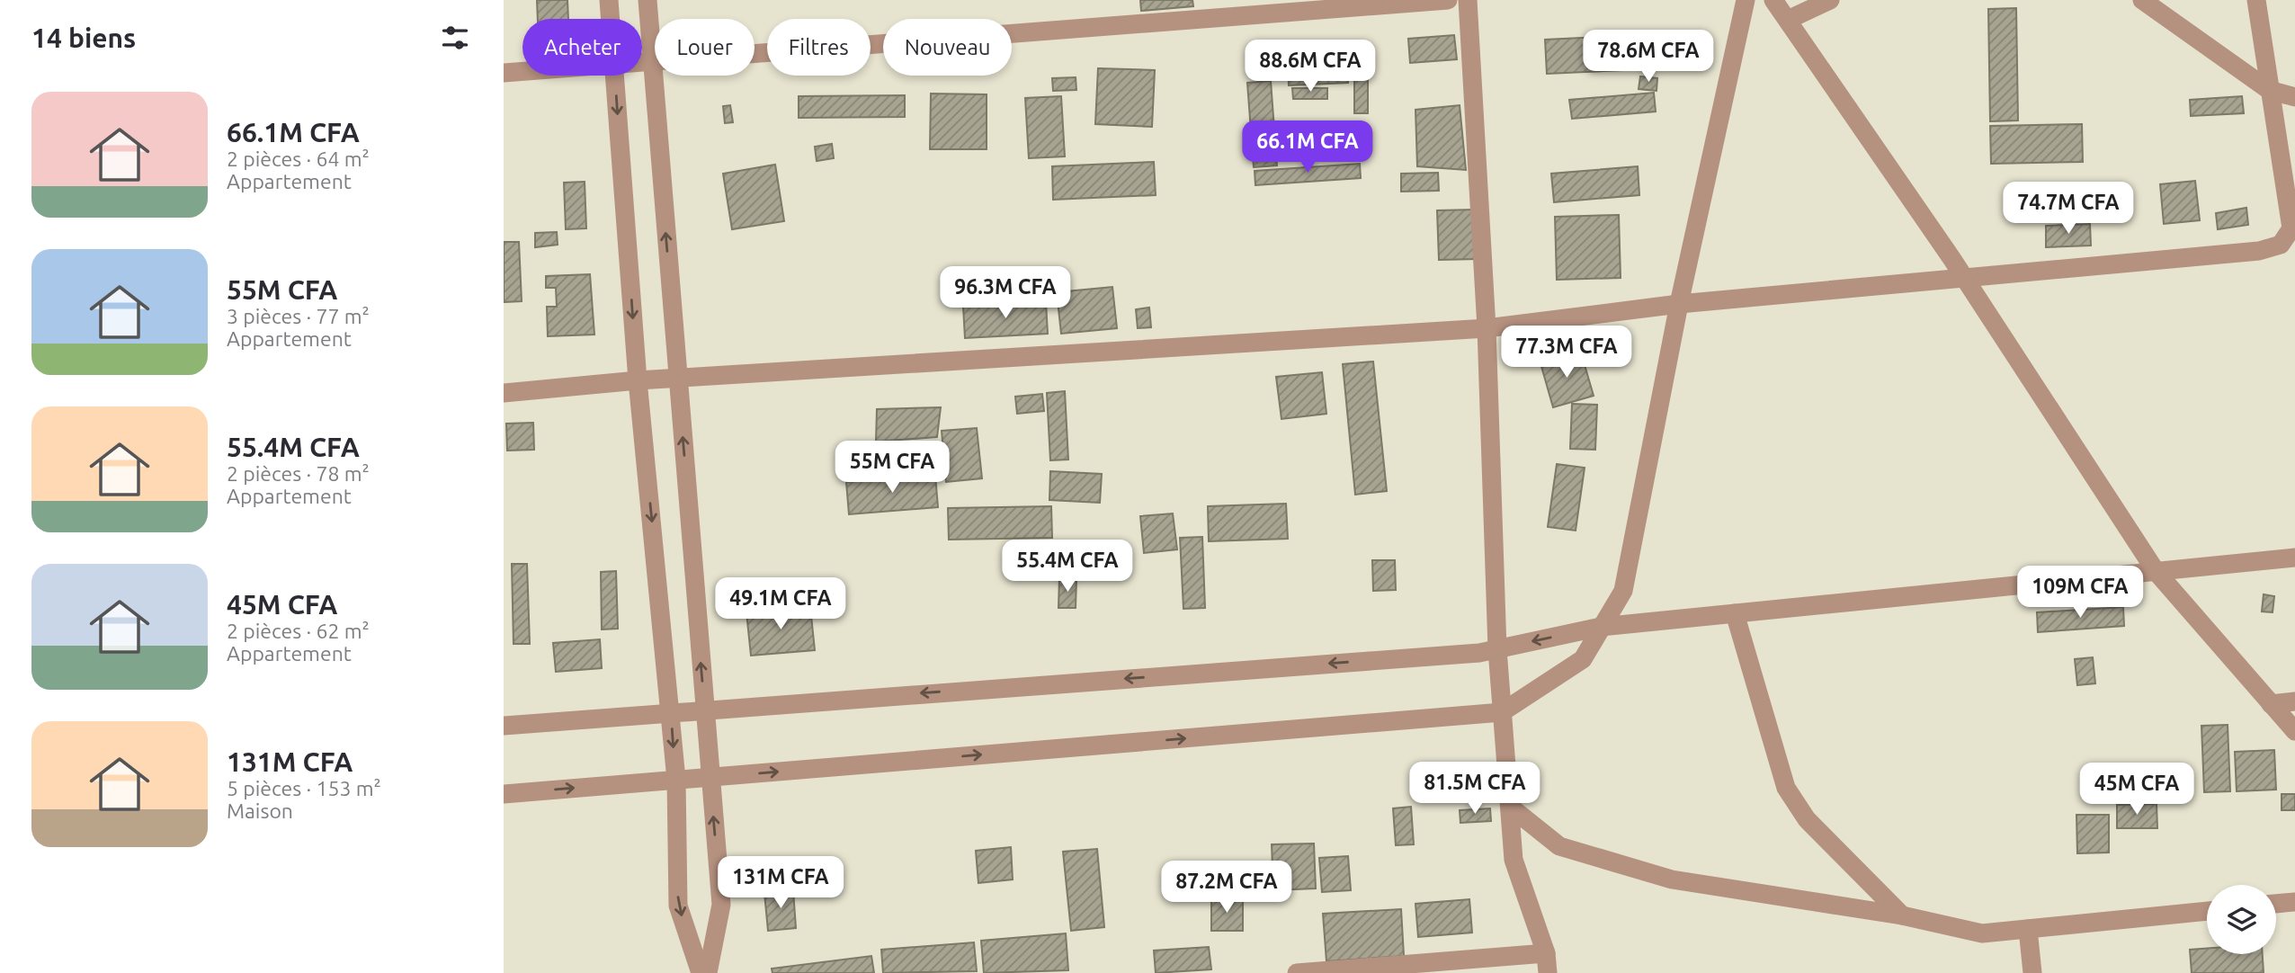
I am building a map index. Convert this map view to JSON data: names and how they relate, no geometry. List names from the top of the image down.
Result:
{
  "page": {
    "heading": "14 biens",
    "chip": [
      "Acheter",
      "Louer",
      "Filtres",
      "Nouveau"
    ],
    "price": [
      "78.6M CFA",
      "88.6M CFA",
      "66.1M CFA",
      "74.7M CFA",
      "96.3M CFA",
      "77.3M CFA",
      "55M CFA",
      "55.4M CFA",
      "109M CFA",
      "49.1M CFA",
      "81.5M CFA",
      "45M CFA",
      "131M CFA",
      "87.2M CFA"
    ],
    "list": [
      {
        "name": "66.1M CFA",
        "note": "2 pièces · 64 m² · Appartement"
      },
      {
        "name": "55M CFA",
        "note": "3 pièces · 77 m² · Appartement"
      },
      {
        "name": "55.4M CFA",
        "note": "2 pièces · 78 m² · Appartement"
      },
      {
        "name": "45M CFA",
        "note": "2 pièces · 62 m² · Appartement"
      },
      {
        "name": "131M CFA",
        "note": "5 pièces · 153 m² · Maison"
      }
    ]
  }
}
